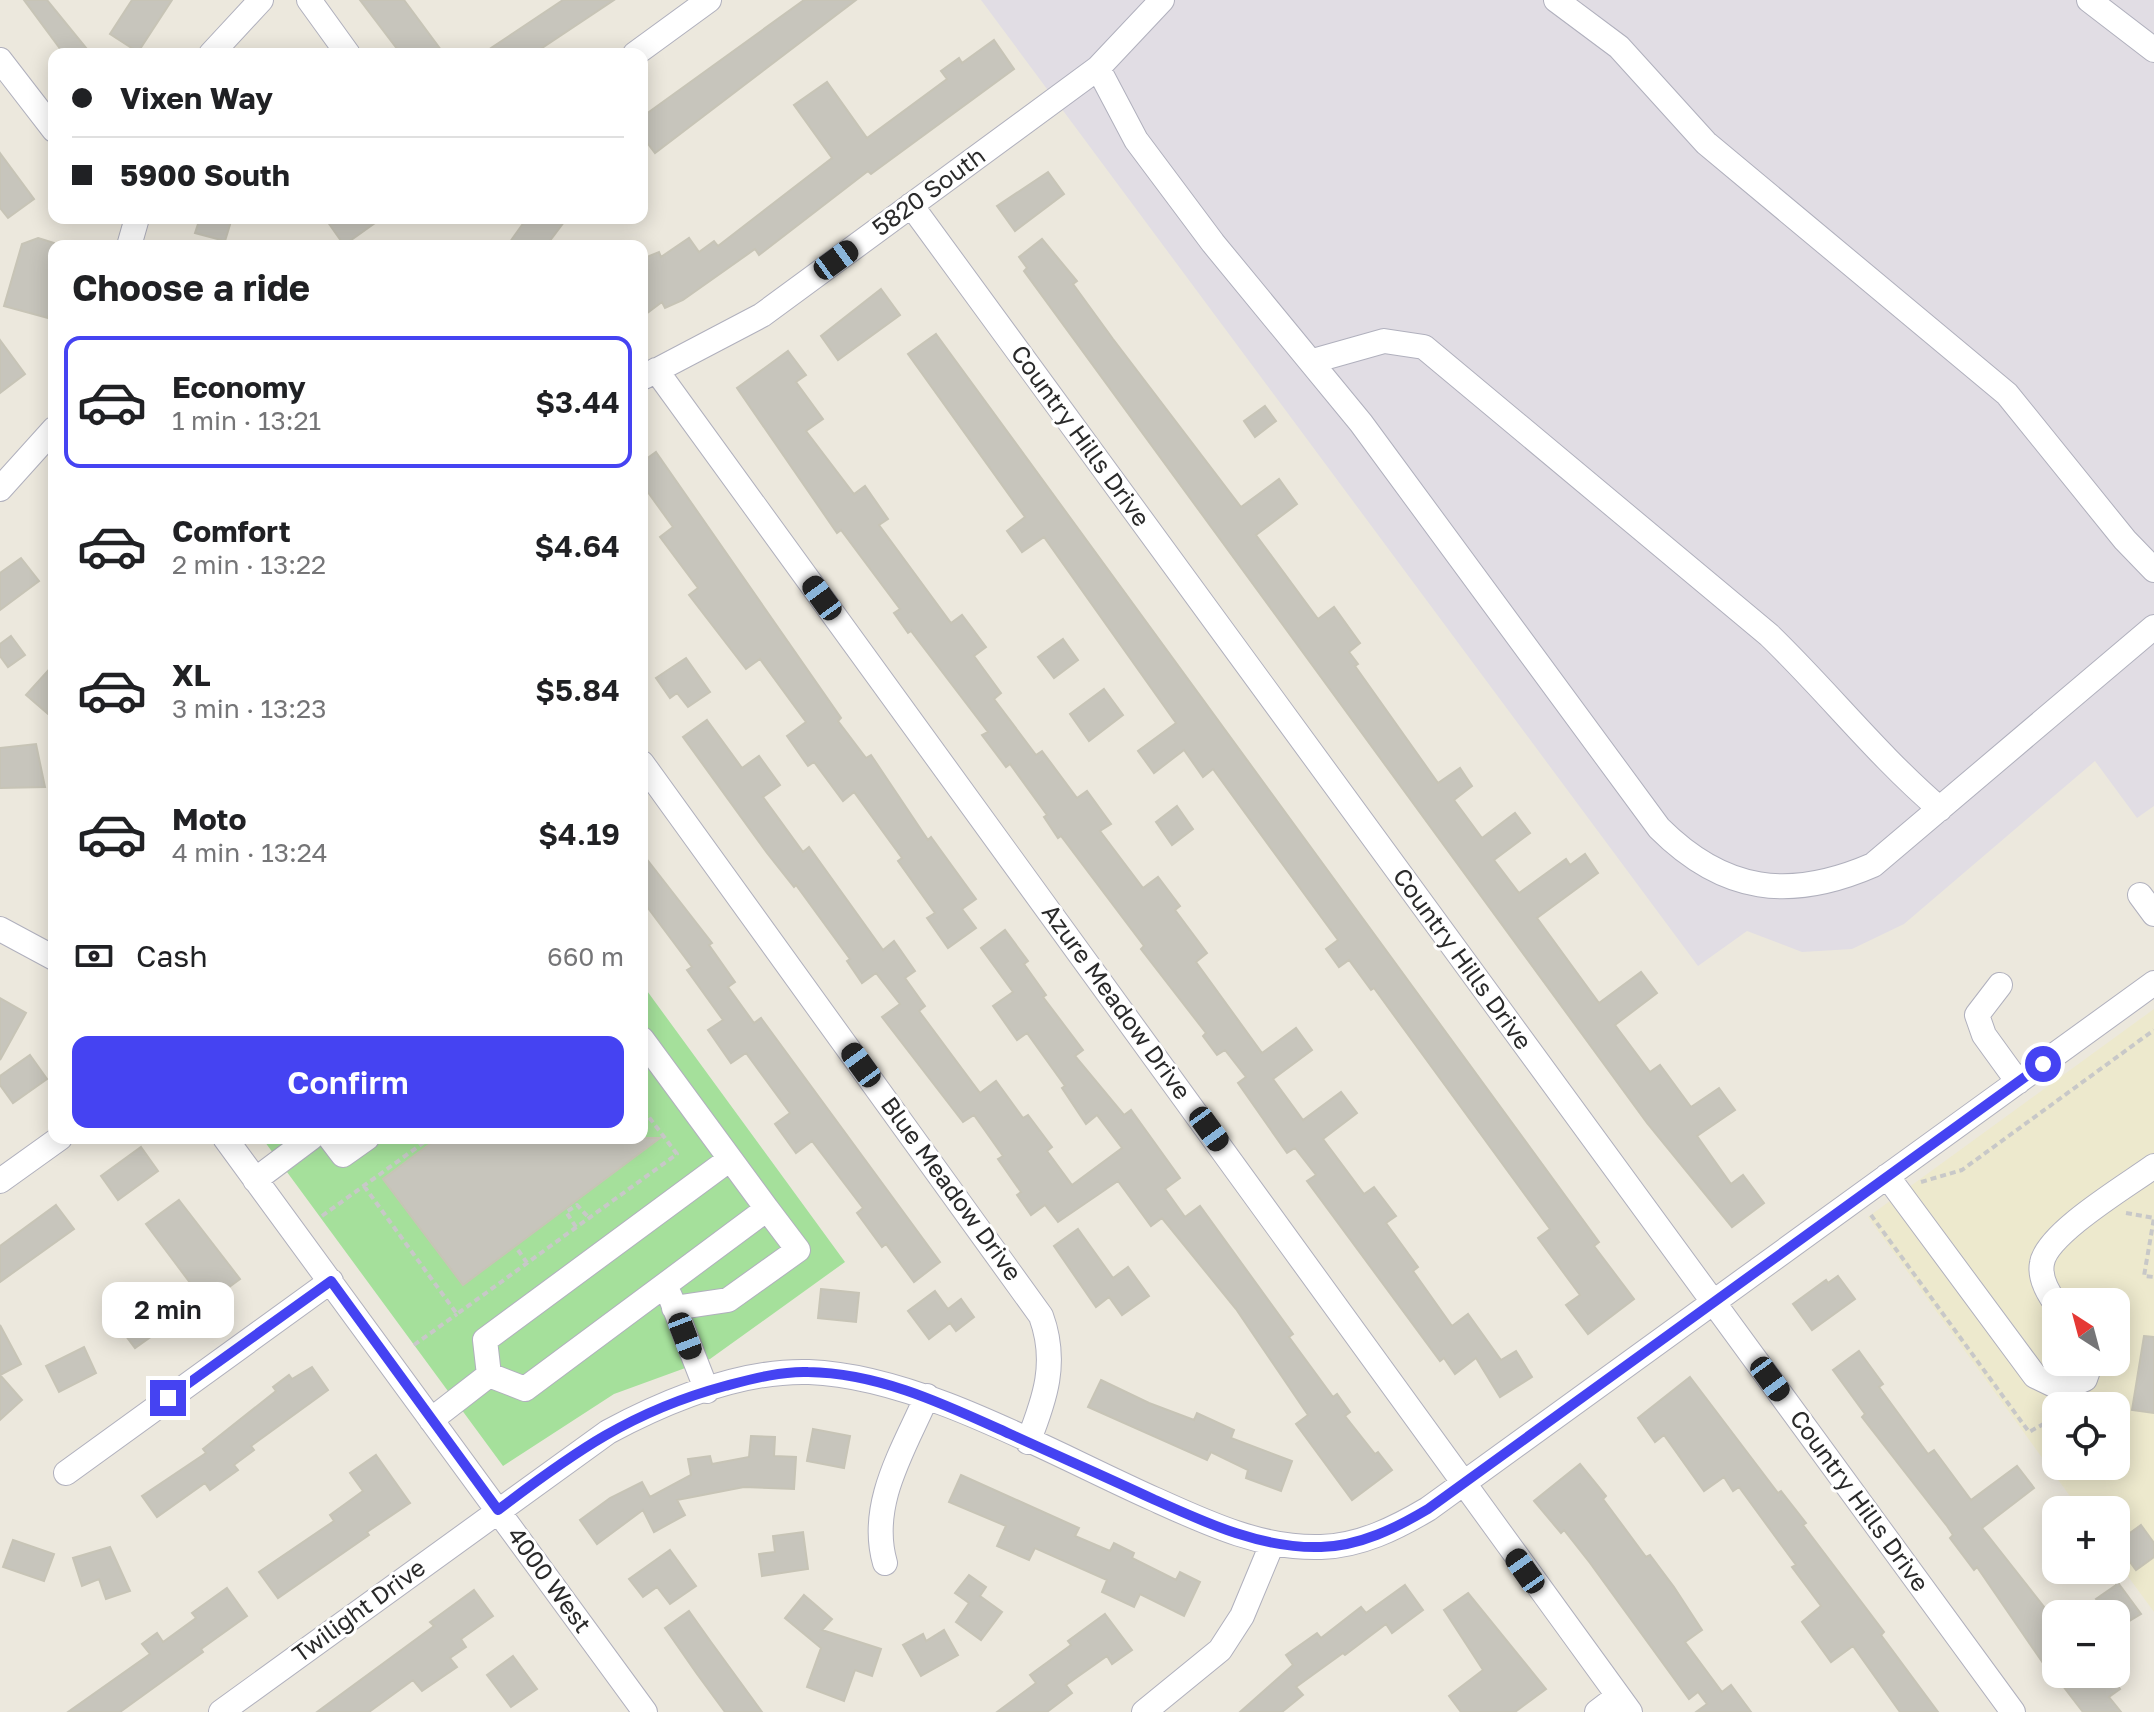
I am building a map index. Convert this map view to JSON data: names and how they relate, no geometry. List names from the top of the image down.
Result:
{
  "streets": {
    "street": [
      "5820 South",
      "Country Hills Drive",
      "Azure Meadow Drive",
      "Blue Meadow Drive",
      "4000 West",
      "Twilight Drive"
    ]
  },
  "crossings": [
    ["5820 South", "Country Hills Drive"],
    ["5820 South", "Azure Meadow Drive"],
    ["Country Hills Drive", "Twilight Drive"],
    ["Azure Meadow Drive", "Twilight Drive"],
    ["Blue Meadow Drive", "Twilight Drive"],
    ["4000 West", "Twilight Drive"]
  ],
  "north": "top left",
  "page": {
    "banner": ["Vixen Way", "5900 South"],
    "heading": "Choose a ride",
    "list": [
      {
        "name": "Economy",
        "note": "1 min · 13:21",
        "value": "$3.44"
      },
      {
        "name": "Comfort",
        "note": "2 min · 13:22",
        "value": "$4.64"
      },
      {
        "name": "XL",
        "note": "3 min · 13:23",
        "value": "$5.84"
      },
      {
        "name": "Moto",
        "note": "4 min · 13:24",
        "value": "$4.19"
      }
    ],
    "pay": ["Cash", "660 m"],
    "buttons": "Confirm",
    "bubble": "2 min",
    "map_buttons": ["+", "−"]
  }
}
